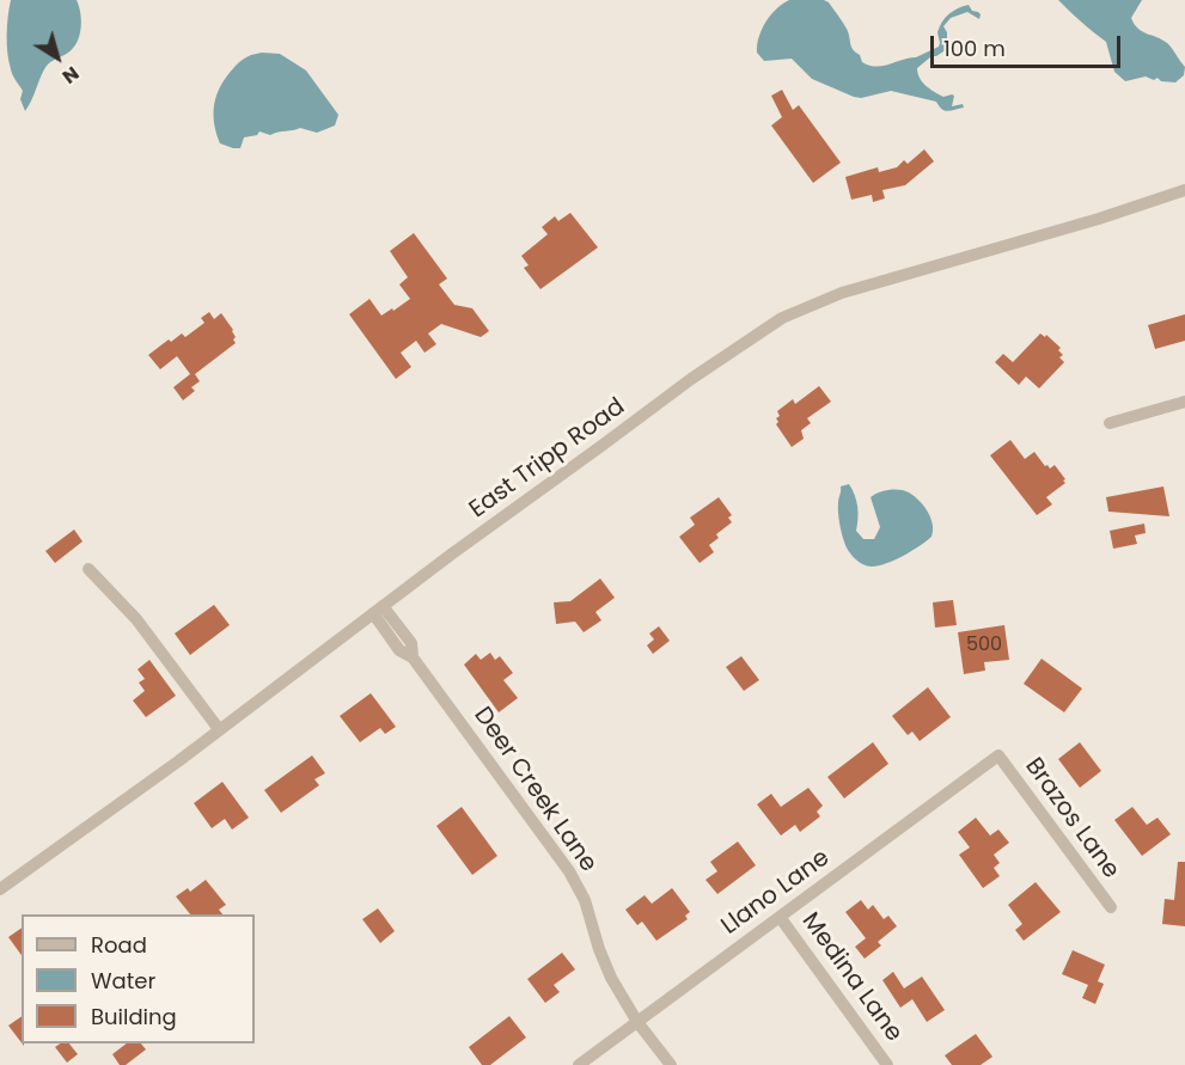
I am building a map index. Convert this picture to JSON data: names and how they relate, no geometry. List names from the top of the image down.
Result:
{
  "streets": {
    "street": [
      "East Tripp Road",
      "Deer Creek Lane",
      "Brazos Lane",
      "Llano Lane",
      "Medina Lane"
    ]
  },
  "crossings": [
    ["East Tripp Road", "Deer Creek Lane"],
    ["Deer Creek Lane", "Llano Lane"],
    ["Brazos Lane", "Llano Lane"],
    ["Llano Lane", "Medina Lane"]
  ],
  "house_numbers": ["500"],
  "legend": ["Road", "Water", "Building"],
  "scale_bar": "100 m",
  "north": "bottom right"
}
